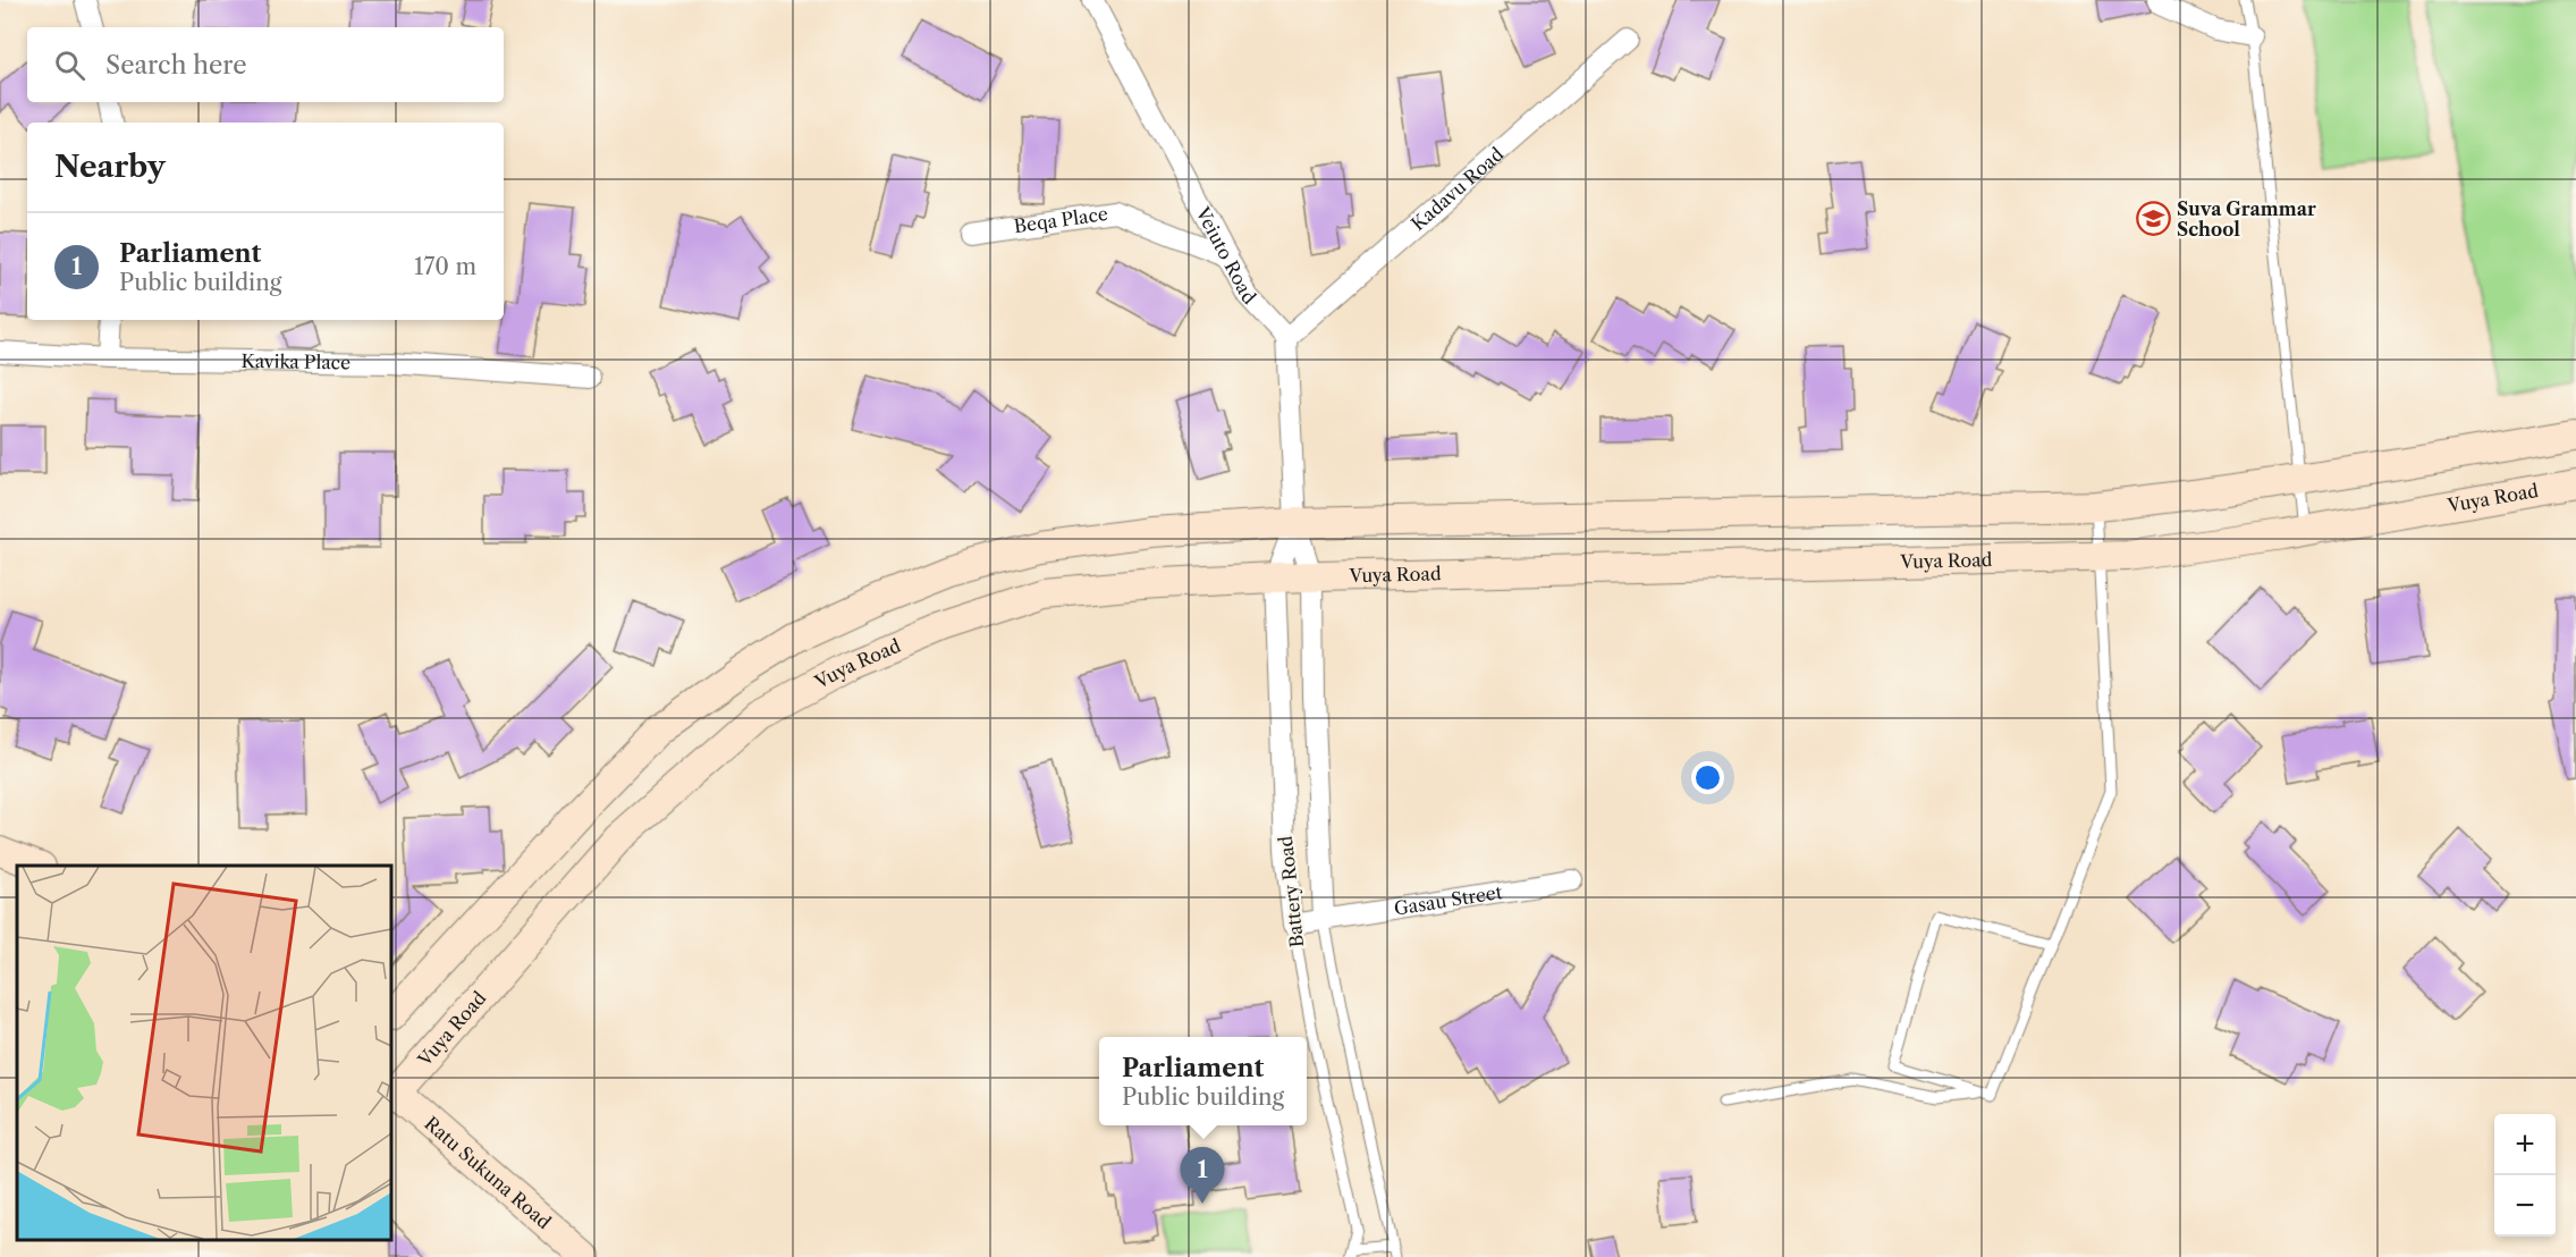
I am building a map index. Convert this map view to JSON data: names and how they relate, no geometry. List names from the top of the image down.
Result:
{
  "streets": {
    "main road": ["Vuya Road", "Ratu Sukuna Road"],
    "street": [
      "Kadavu Road",
      "Beqa Place",
      "Veiuto Road",
      "Kavika Place",
      "Battery Road",
      "Gasau Street"
    ]
  },
  "crossings": [
    ["Kadavu Road", "Veiuto Road"],
    ["Beqa Place", "Veiuto Road"],
    ["Vuya Road", "Battery Road"],
    ["Vuya Road", "Ratu Sukuna Road"],
    ["Battery Road", "Gasau Street"]
  ],
  "places": {
    "school or university": ["Suva Grammar School"]
  },
  "page": {
    "search": "Search here",
    "heading": "Nearby",
    "list": [
      {
        "mark": "1",
        "name": "Parliament",
        "note": "Public building",
        "value": "170 m"
      }
    ],
    "popup": ["Parliament", "Public building"],
    "map_buttons": ["+", "−"],
    "pins": "1"
  }
}
